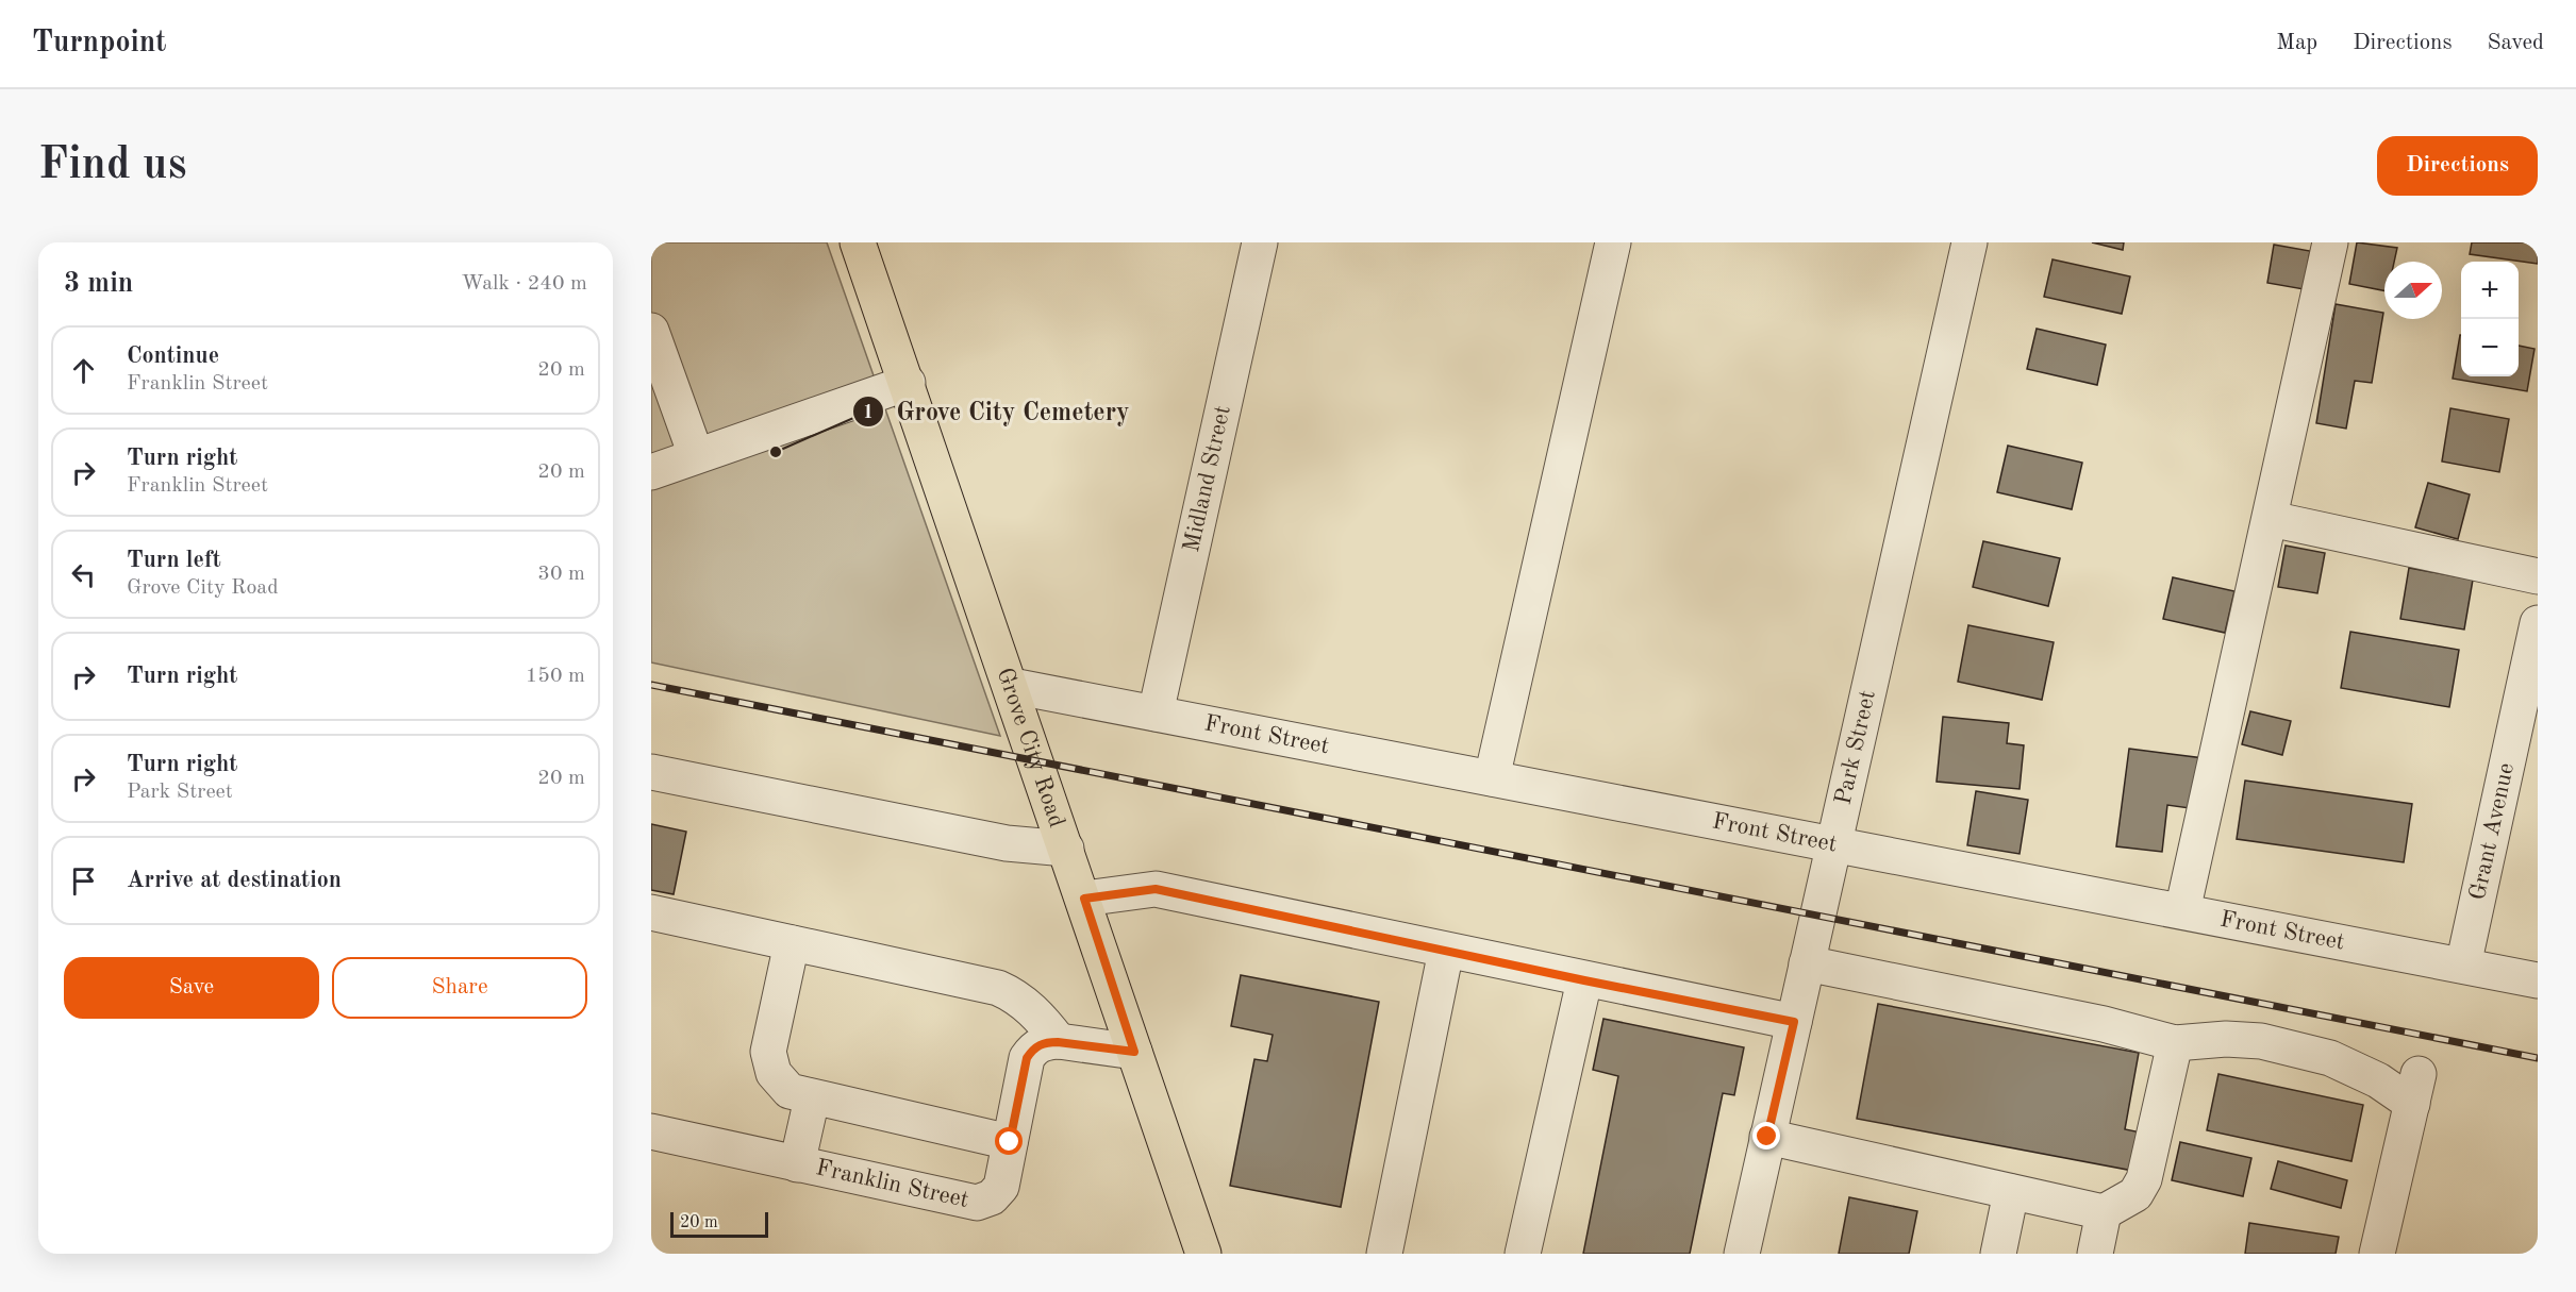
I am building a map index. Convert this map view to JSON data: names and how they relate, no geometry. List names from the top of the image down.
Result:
{
  "streets": {
    "main road": ["Grove City Road"],
    "street": [
      "Midland Street",
      "Front Street",
      "Park Street",
      "Grant Avenue",
      "Franklin Street"
    ]
  },
  "crossings": [
    ["Midland Street", "Front Street"],
    ["Front Street", "Grove City Road"],
    ["Front Street", "Park Street"],
    ["Front Street", "Grant Avenue"]
  ],
  "places": ["Grove City Cemetery"],
  "scale_bar": "20 m",
  "north": "right",
  "page": {
    "header": "Turnpoint",
    "nav": ["Map", "Directions", "Saved"],
    "buttons": [
      "Directions",
      ["Save", "Share"]
    ],
    "title": "Find us",
    "heading": ["3 min", "Walk · 240 m"],
    "map_buttons": ["+", "−"],
    "list": [
      ["Continue", "Franklin Street", "20 m"],
      ["Turn right", "Franklin Street", "20 m"],
      ["Turn left", "Grove City Road", "30 m"],
      ["Turn right", "150 m"],
      ["Turn right", "Park Street", "20 m"],
      "Arrive at destination"
    ],
    "scale": "20 m"
  }
}
